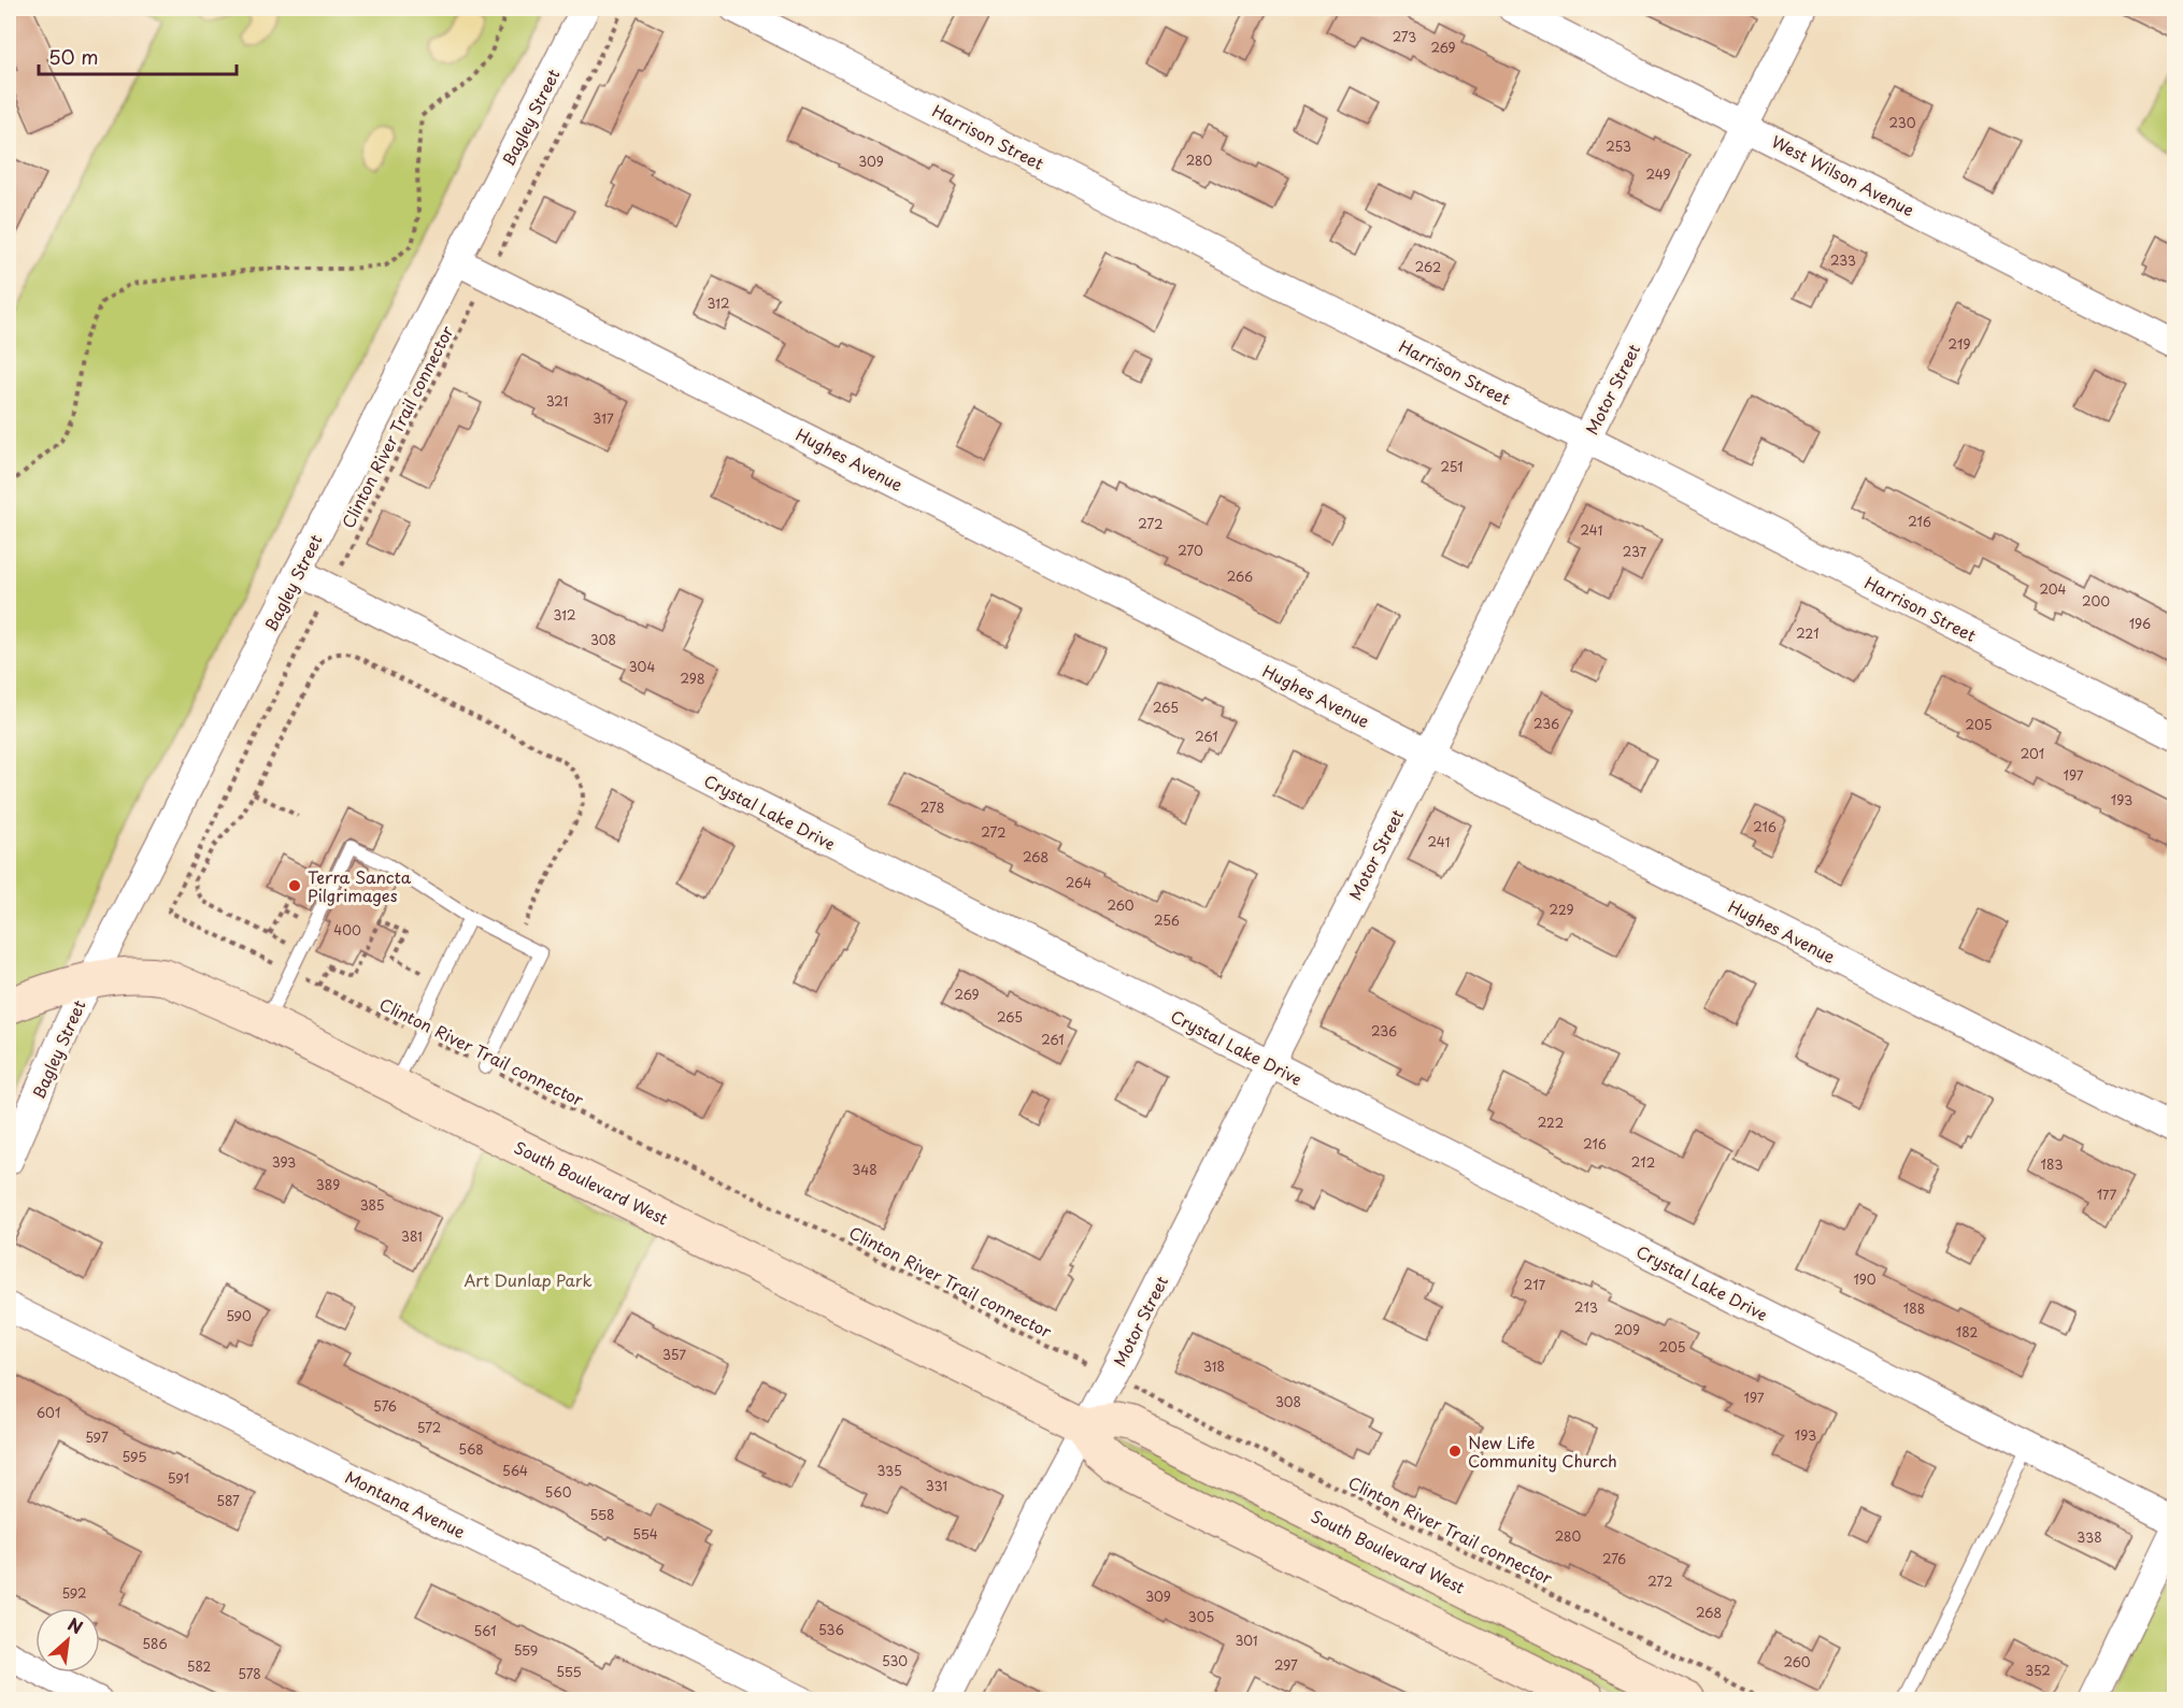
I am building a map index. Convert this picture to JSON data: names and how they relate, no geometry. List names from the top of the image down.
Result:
{
  "streets": {
    "street": [
      "Bagley Street",
      "Harrison Street",
      "West Wilson Avenue",
      "Motor Street",
      "Hughes Avenue",
      "Crystal Lake Drive",
      "South Boulevard West",
      "Montana Avenue"
    ],
    "path": ["Clinton River Trail connector"]
  },
  "crossings": [
    ["Bagley Street", "Hughes Avenue"],
    ["Bagley Street", "Crystal Lake Drive"],
    ["Bagley Street", "South Boulevard West"],
    ["Harrison Street", "Motor Street"],
    ["West Wilson Avenue", "Motor Street"],
    ["Motor Street", "Hughes Avenue"],
    ["Motor Street", "Crystal Lake Drive"],
    ["Motor Street", "South Boulevard West"]
  ],
  "parks": ["Art Dunlap Park"],
  "places": ["Terra Sancta Pilgrimages", "New Life Community Church"],
  "house_numbers": [
    "273",
    "269",
    "230",
    "253",
    "280",
    "309",
    "249",
    "233",
    "262",
    "312",
    "219",
    "321",
    "317",
    "251",
    "216",
    "272",
    "241",
    "270",
    "237",
    "266",
    "204",
    "200",
    "312",
    "196",
    "221",
    "308",
    "304",
    "298",
    "265",
    "236",
    "205",
    "261",
    "201",
    "197",
    "193",
    "278",
    "216",
    "272",
    "241",
    "268",
    "264",
    "260",
    "229",
    "256",
    "400",
    "269",
    "265",
    "236",
    "261",
    "222",
    "216",
    "393",
    "212",
    "183",
    "348",
    "389",
    "177",
    "385",
    "381",
    "190",
    "217",
    "213",
    "188",
    "590",
    "209",
    "182",
    "205",
    "357",
    "318",
    "197",
    "308",
    "576",
    "601",
    "572",
    "193",
    "597",
    "568",
    "595",
    "564",
    "335",
    "591",
    "331",
    "560",
    "587",
    "558",
    "554",
    "280",
    "338",
    "276",
    "272",
    "592",
    "309",
    "268",
    "305",
    "536",
    "561",
    "301",
    "586",
    "559",
    "530",
    "260",
    "297",
    "582",
    "352",
    "555",
    "578"
  ],
  "scale_bar": "50 m",
  "north": "top right"
}
